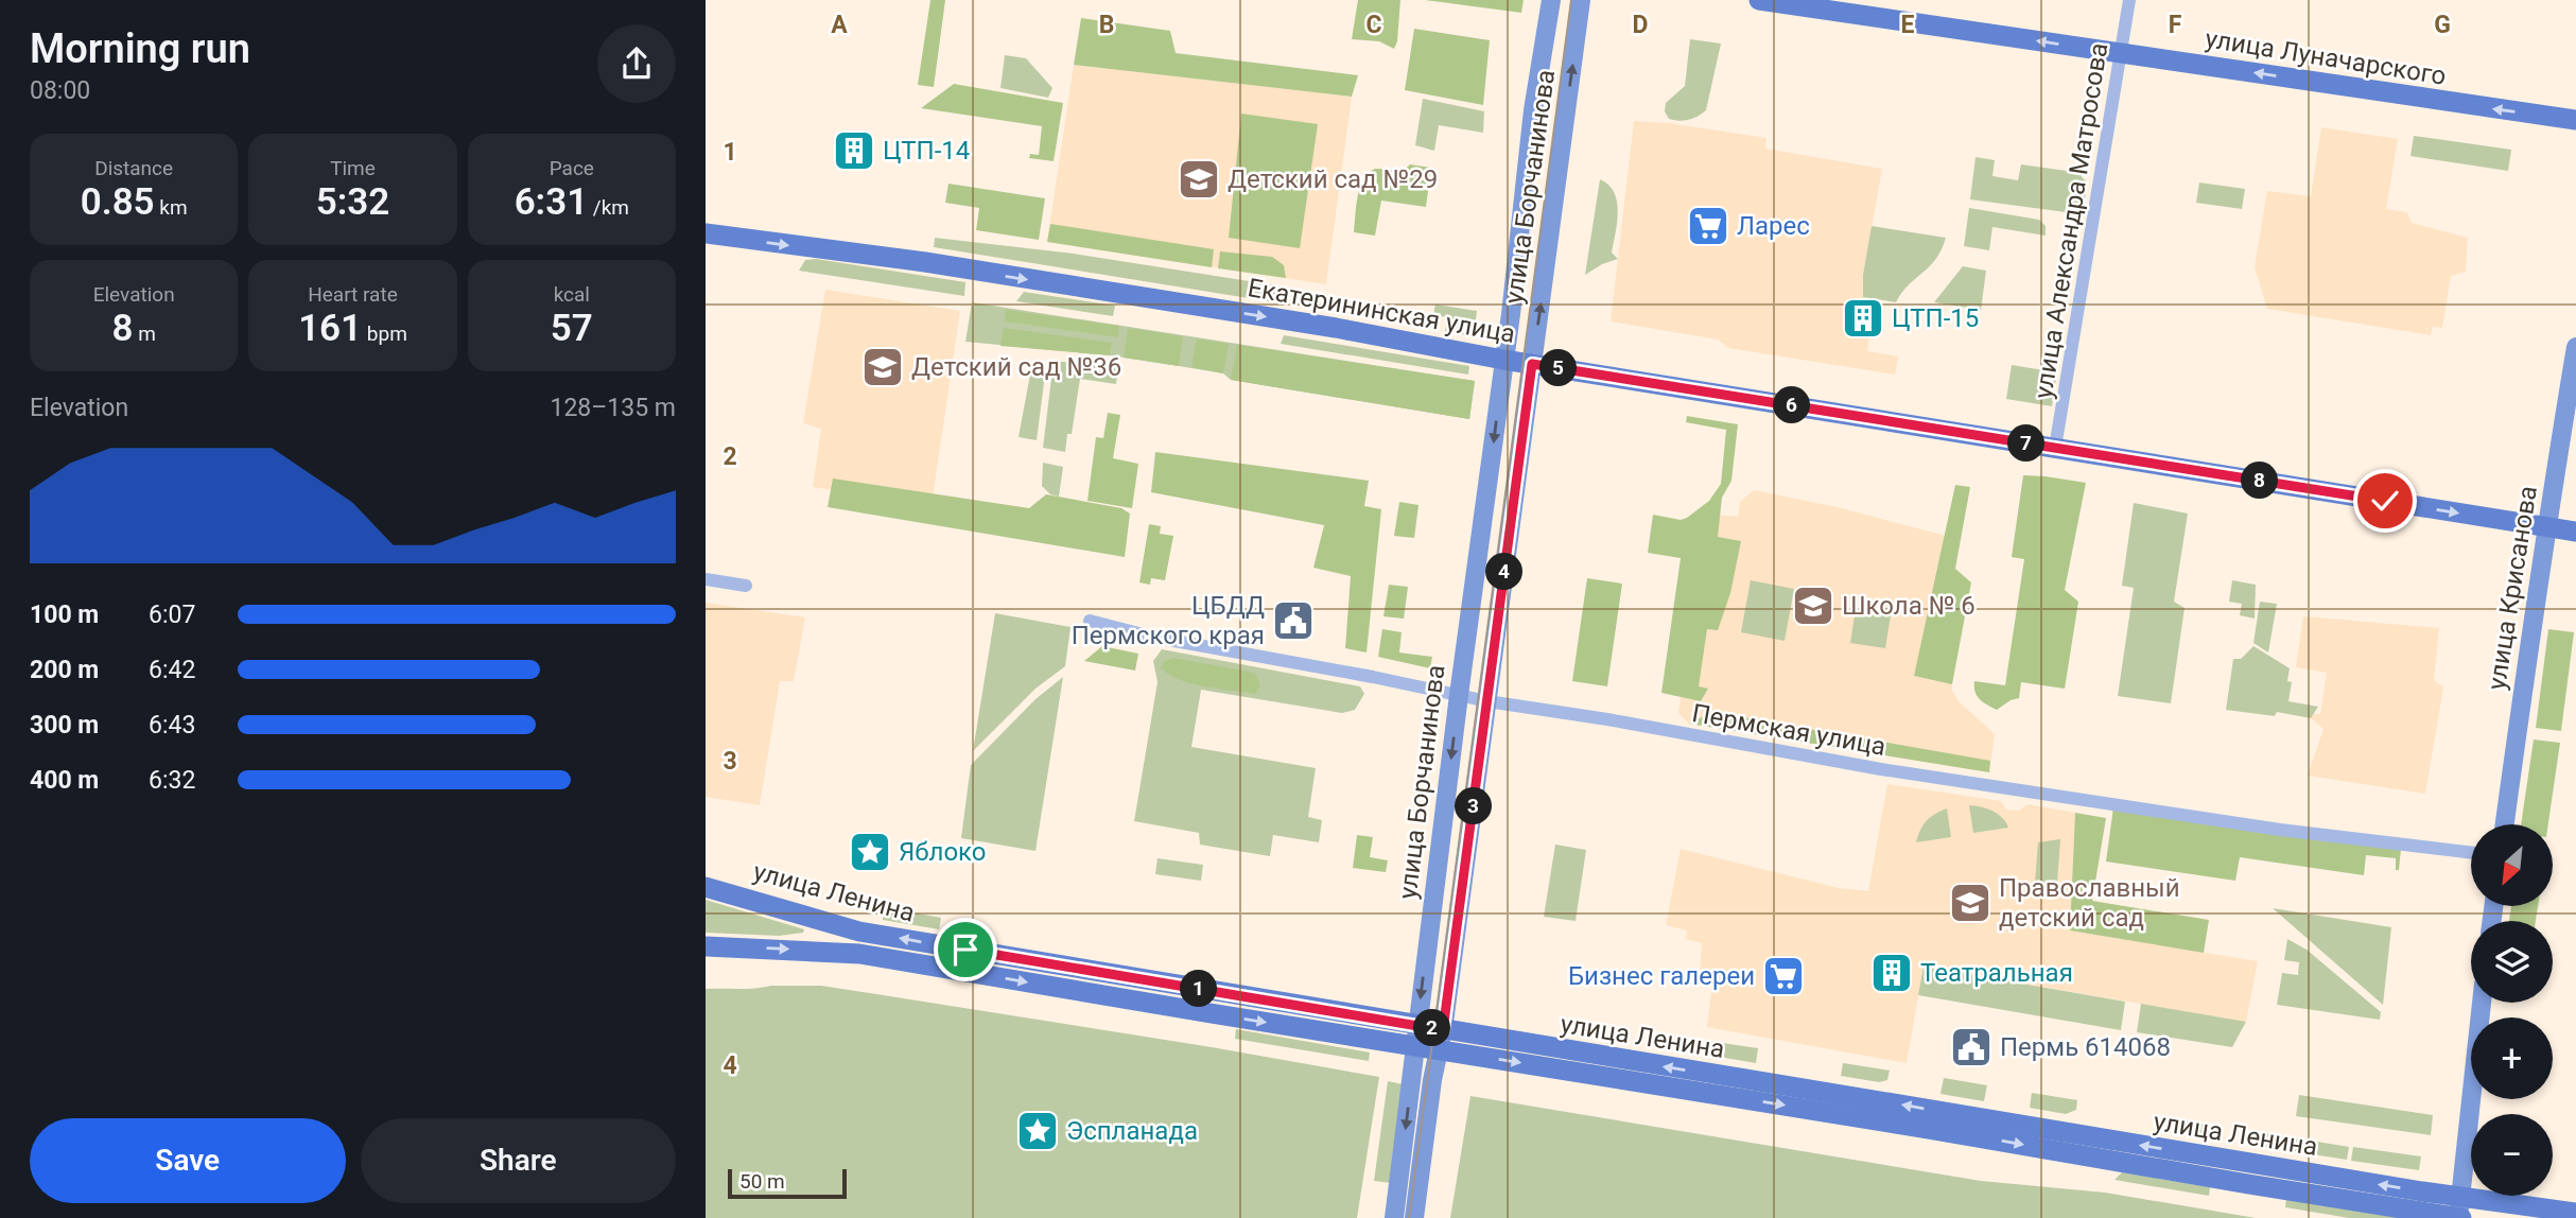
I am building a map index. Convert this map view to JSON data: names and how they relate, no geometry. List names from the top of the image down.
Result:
{
  "streets": {
    "main road": [
      "улица Луначарского",
      "улица Борчанинова",
      "Екатерининская улица",
      "улица Крисанова",
      "улица Ленина"
    ],
    "street": ["улица Александра Матросова", "Пермская улица"]
  },
  "crossings": [
    ["улица Луначарского", "улица Александра Матросова"],
    ["улица Борчанинова", "Екатерининская улица"],
    ["улица Борчанинова", "Пермская улица"],
    ["улица Борчанинова", "улица Ленина"],
    ["улица Александра Матросова", "Екатерининская улица"],
    ["Екатерининская улица", "улица Крисанова"]
  ],
  "one_way": ["улица Луначарского", "Екатерининская улица"],
  "places": {
    "building": ["ЦТП-14", "ЦТП-15", "Театральная"],
    "school or university": [
      "Детский сад №29",
      "Детский сад №36",
      "Школа № 6",
      "Православный детский сад"
    ],
    "supermarket": ["Ларес", "Бизнес галереи"],
    "public building": ["ЦБДД Пермского края", "Пермь 614068"],
    "place": ["Яблоко", "Эспланада"]
  },
  "scale_bar": "50 m",
  "north": "bottom left",
  "page": {
    "heading": ["Morning run", "08:00"],
    "stats": [
      ["Distance", "0.85 km"],
      ["Time", "5:32"],
      ["Pace", "6:31 /km"],
      ["Elevation", "8 m"],
      ["Heart rate", "161 bpm"],
      ["kcal", "57"]
    ],
    "pins": [
      "5",
      "6",
      "7",
      "8",
      "4",
      "3",
      "1",
      "2"
    ],
    "chart": ["Elevation", "128–135 m"],
    "list": [
      {
        "name": "100 m",
        "note": "6:07"
      },
      {
        "name": "200 m",
        "note": "6:42"
      },
      {
        "name": "300 m",
        "note": "6:43"
      },
      {
        "name": "400 m",
        "note": "6:32"
      }
    ],
    "map_buttons": ["+", "−"],
    "buttons": ["Save", "Share"],
    "scale": "50 m"
  },
  "grid": {
    "columns": [
      "A",
      "B",
      "C",
      "D",
      "E",
      "F",
      "G"
    ],
    "rows": [
      "1",
      "2",
      "3",
      "4"
    ]
  }
}
